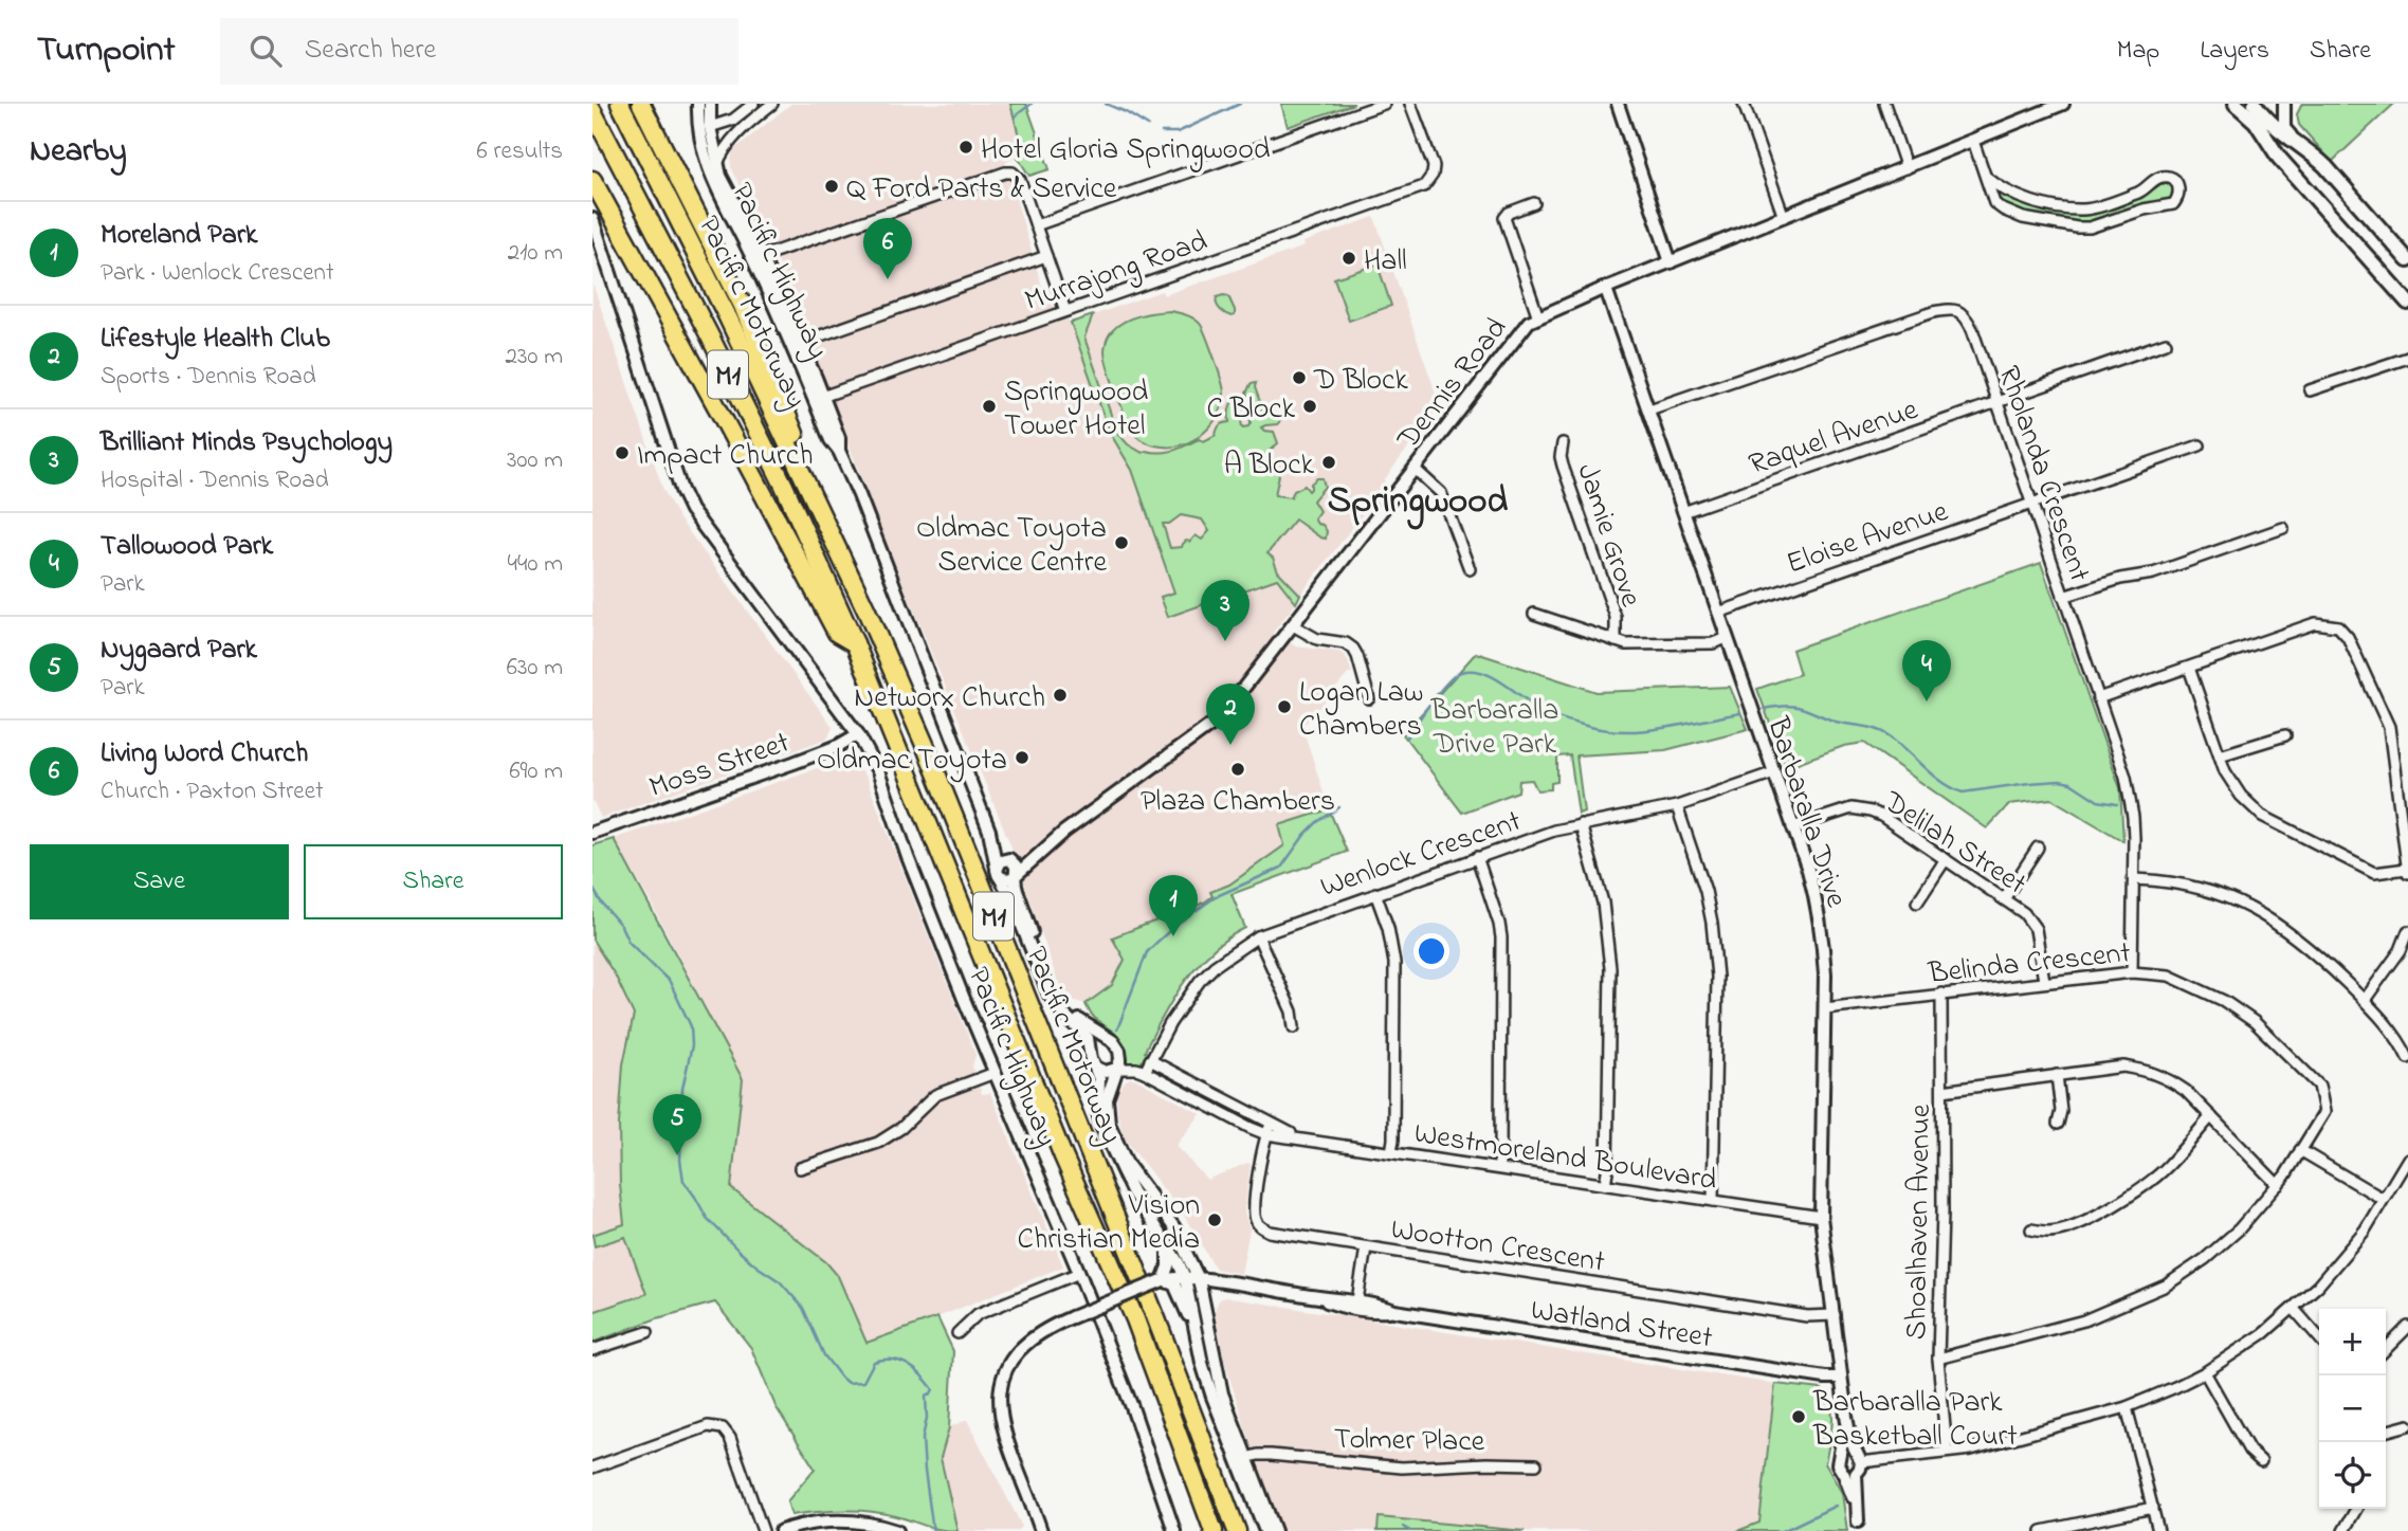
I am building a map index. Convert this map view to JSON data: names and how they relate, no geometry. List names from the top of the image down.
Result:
{
  "streets": {
    "highway": ["Pacific Motorway", "M1"],
    "street": [
      "Murrajong Road",
      "Pacific Highway",
      "Dennis Road",
      "Raquel Avenue",
      "Rholanda Crescent",
      "Jamie Grove",
      "Eloise Avenue",
      "Moss Street",
      "Barbaralla Drive",
      "Delilah Street",
      "Wenlock Crescent",
      "Belinda Crescent",
      "Westmoreland Boulevard",
      "Shoalhaven Avenue",
      "Wootton Crescent",
      "Watland Street",
      "Tolmer Place"
    ]
  },
  "crossings": [
    ["Murrajong Road", "Pacific Highway"],
    ["Pacific Highway", "Dennis Road"],
    ["Pacific Highway", "Moss Street"],
    ["Pacific Highway", "Westmoreland Boulevard"],
    ["Pacific Highway", "Watland Street"],
    ["Pacific Highway", "Tolmer Place"],
    ["Dennis Road", "Barbaralla Drive"],
    ["Raquel Avenue", "Rholanda Crescent"],
    ["Raquel Avenue", "Barbaralla Drive"],
    ["Rholanda Crescent", "Eloise Avenue"],
    ["Rholanda Crescent", "Barbaralla Drive"],
    ["Rholanda Crescent", "Belinda Crescent"],
    ["Eloise Avenue", "Barbaralla Drive"],
    ["Barbaralla Drive", "Delilah Street"],
    ["Barbaralla Drive", "Wenlock Crescent"],
    ["Barbaralla Drive", "Belinda Crescent"],
    ["Barbaralla Drive", "Westmoreland Boulevard"],
    ["Barbaralla Drive", "Wootton Crescent"],
    ["Barbaralla Drive", "Watland Street"],
    ["Delilah Street", "Belinda Crescent"],
    ["Wenlock Crescent", "Westmoreland Boulevard"],
    ["Belinda Crescent", "Shoalhaven Avenue"],
    ["Westmoreland Boulevard", "Wootton Crescent"]
  ],
  "districts": ["Springwood"],
  "parks": ["Barbaralla Drive Park"],
  "places": [
    "Hotel Gloria Springwood",
    "Q Ford Parts & Service",
    "Hall",
    "D Block",
    "Springwood Tower Hotel",
    "C Block",
    "Impact Church",
    "A Block",
    "Oldmac Toyota Service Centre",
    "Networx Church",
    "Logan Law Chambers",
    "Oldmac Toyota",
    "Plaza Chambers",
    "Vision Christian Media",
    "Barbaralla Park Basketball Court"
  ],
  "page": {
    "header": "Turnpoint",
    "search": "Search here",
    "nav": ["Map", "Layers", "Share"],
    "heading": ["Nearby", "6 results"],
    "list": [
      {
        "mark": "1",
        "name": "Moreland Park",
        "note": "Park · Wenlock Crescent",
        "value": "210 m"
      },
      {
        "mark": "2",
        "name": "Lifestyle Health Club",
        "note": "Sports · Dennis Road",
        "value": "230 m"
      },
      {
        "mark": "3",
        "name": "Brilliant Minds Psychology",
        "note": "Hospital · Dennis Road",
        "value": "300 m"
      },
      {
        "mark": "4",
        "name": "Tallowood Park",
        "note": "Park",
        "value": "440 m"
      },
      {
        "mark": "5",
        "name": "Nygaard Park",
        "note": "Park",
        "value": "630 m"
      },
      {
        "mark": "6",
        "name": "Living Word Church",
        "note": "Church · Paxton Street",
        "value": "690 m"
      }
    ],
    "pins": [
      "6",
      "3",
      "4",
      "2",
      "1",
      "5"
    ],
    "buttons": ["Save", "Share"],
    "map_buttons": ["+", "−"]
  }
}
